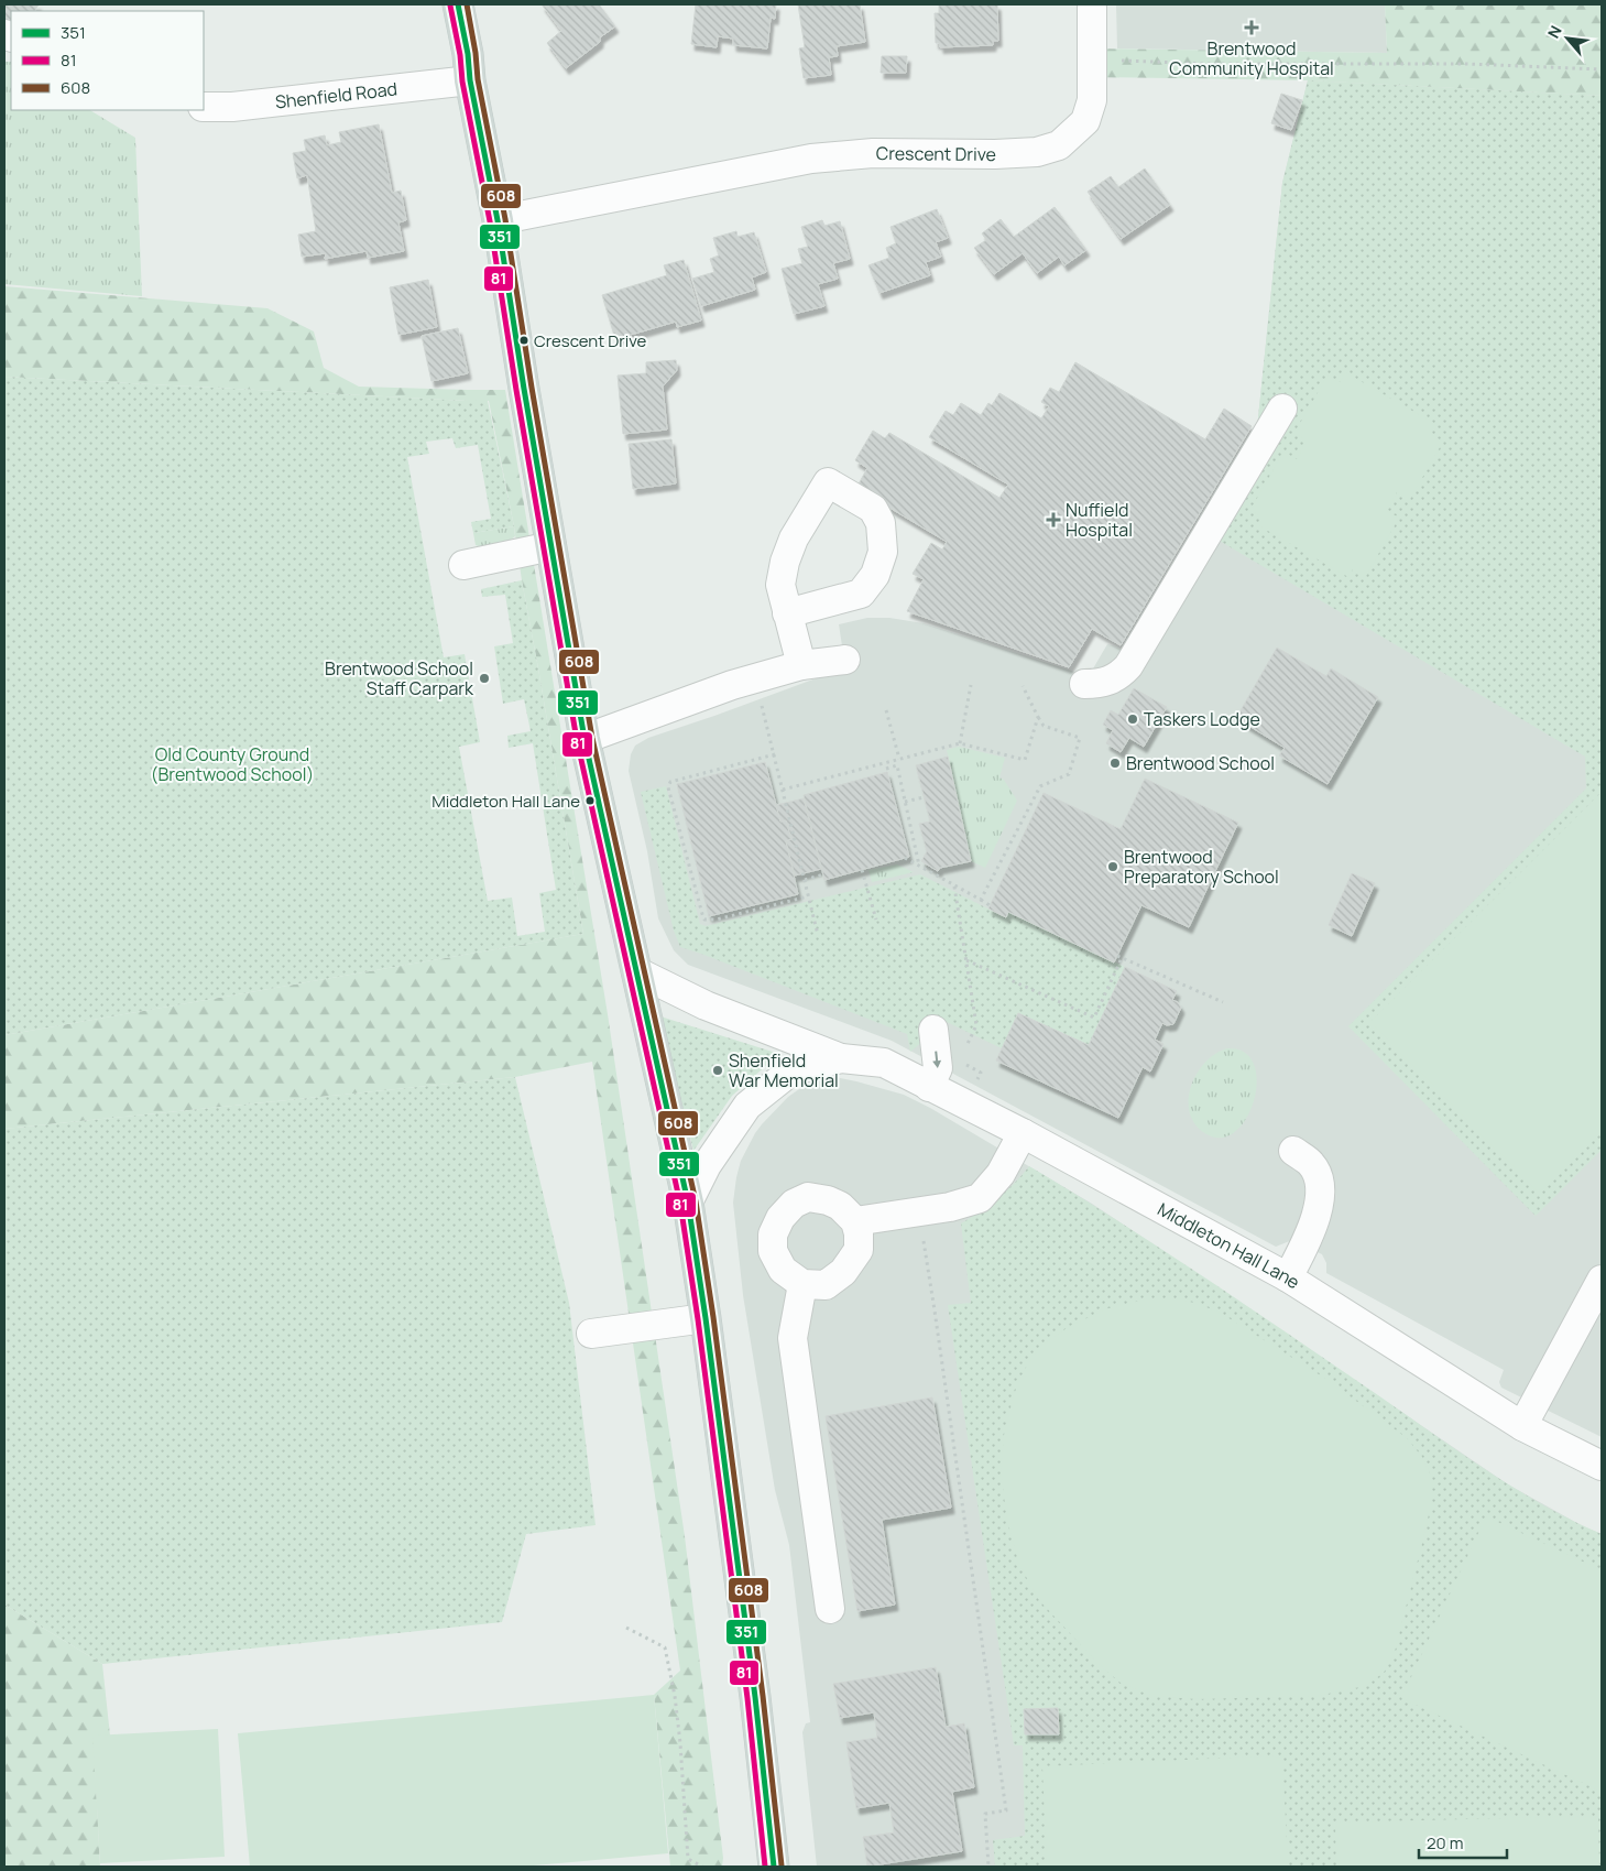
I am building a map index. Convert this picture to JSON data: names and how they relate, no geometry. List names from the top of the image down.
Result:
{
  "streets": {
    "street": ["Shenfield Road", "Crescent Drive", "Middleton Hall Lane"]
  },
  "parks": ["Old County Ground (Brentwood School)"],
  "places": {
    "health": ["Brentwood Community Hospital", "Nuffield Hospital"],
    "other": [
      "Crescent Drive",
      "Brentwood School Staff Carpark",
      "Taskers Lodge",
      "Brentwood School",
      "Middleton Hall Lane",
      "Brentwood Preparatory School",
      "Shenfield War Memorial"
    ]
  },
  "lines": ["transit line 351", "transit line 608", "transit line 81"],
  "legend": ["351", "81", "608"],
  "scale_bar": "20 m",
  "north": "top left"
}
